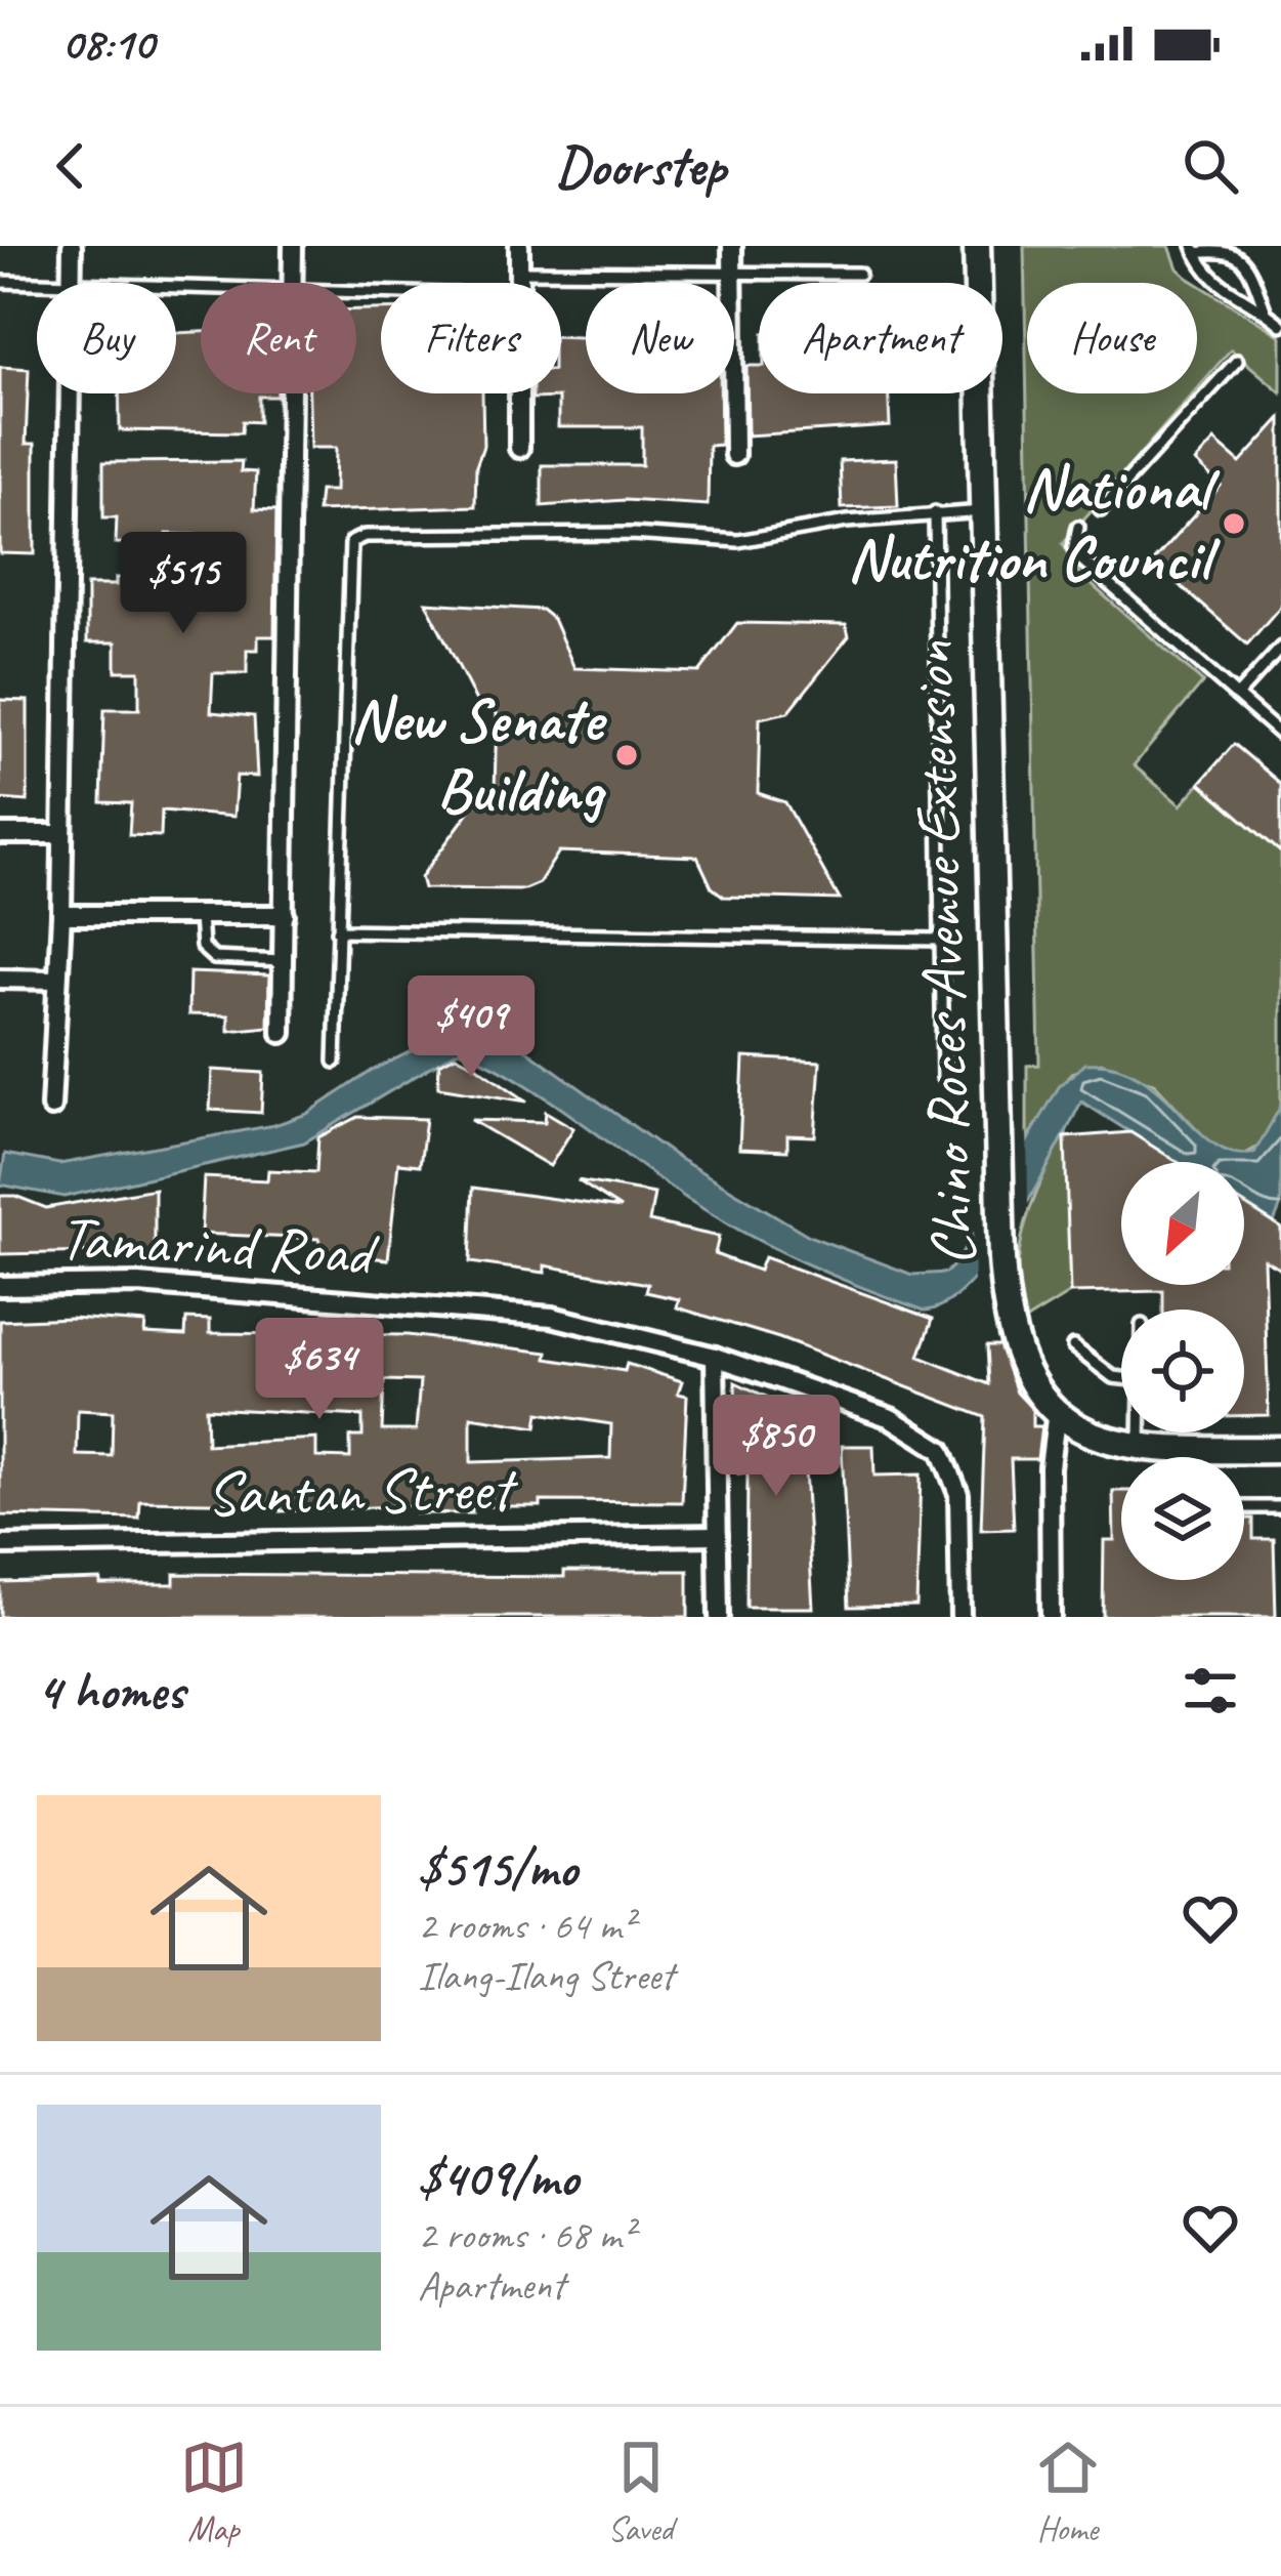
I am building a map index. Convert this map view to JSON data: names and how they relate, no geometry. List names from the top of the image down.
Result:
{
  "streets": {
    "main road": ["Chino Roces Avenue Extension"],
    "street": ["Tamarind Road", "Santan Street"]
  },
  "places": ["National Nutrition Council", "New Senate Building"],
  "north": "bottom left",
  "page": {
    "status": "08:10",
    "header": "Doorstep",
    "chip": [
      "Buy",
      "Rent",
      "Filters",
      "New",
      "Apartment",
      "House"
    ],
    "price": [
      "$515",
      "$409",
      "$634",
      "$850"
    ],
    "heading": "4 homes",
    "list": [
      {
        "name": "$515/mo",
        "note": "2 rooms · 64 m² · Ilang-Ilang Street"
      },
      {
        "name": "$409/mo",
        "note": "2 rooms · 68 m² · Apartment"
      }
    ],
    "tabs": ["Map", "Saved", "Home"]
  }
}
